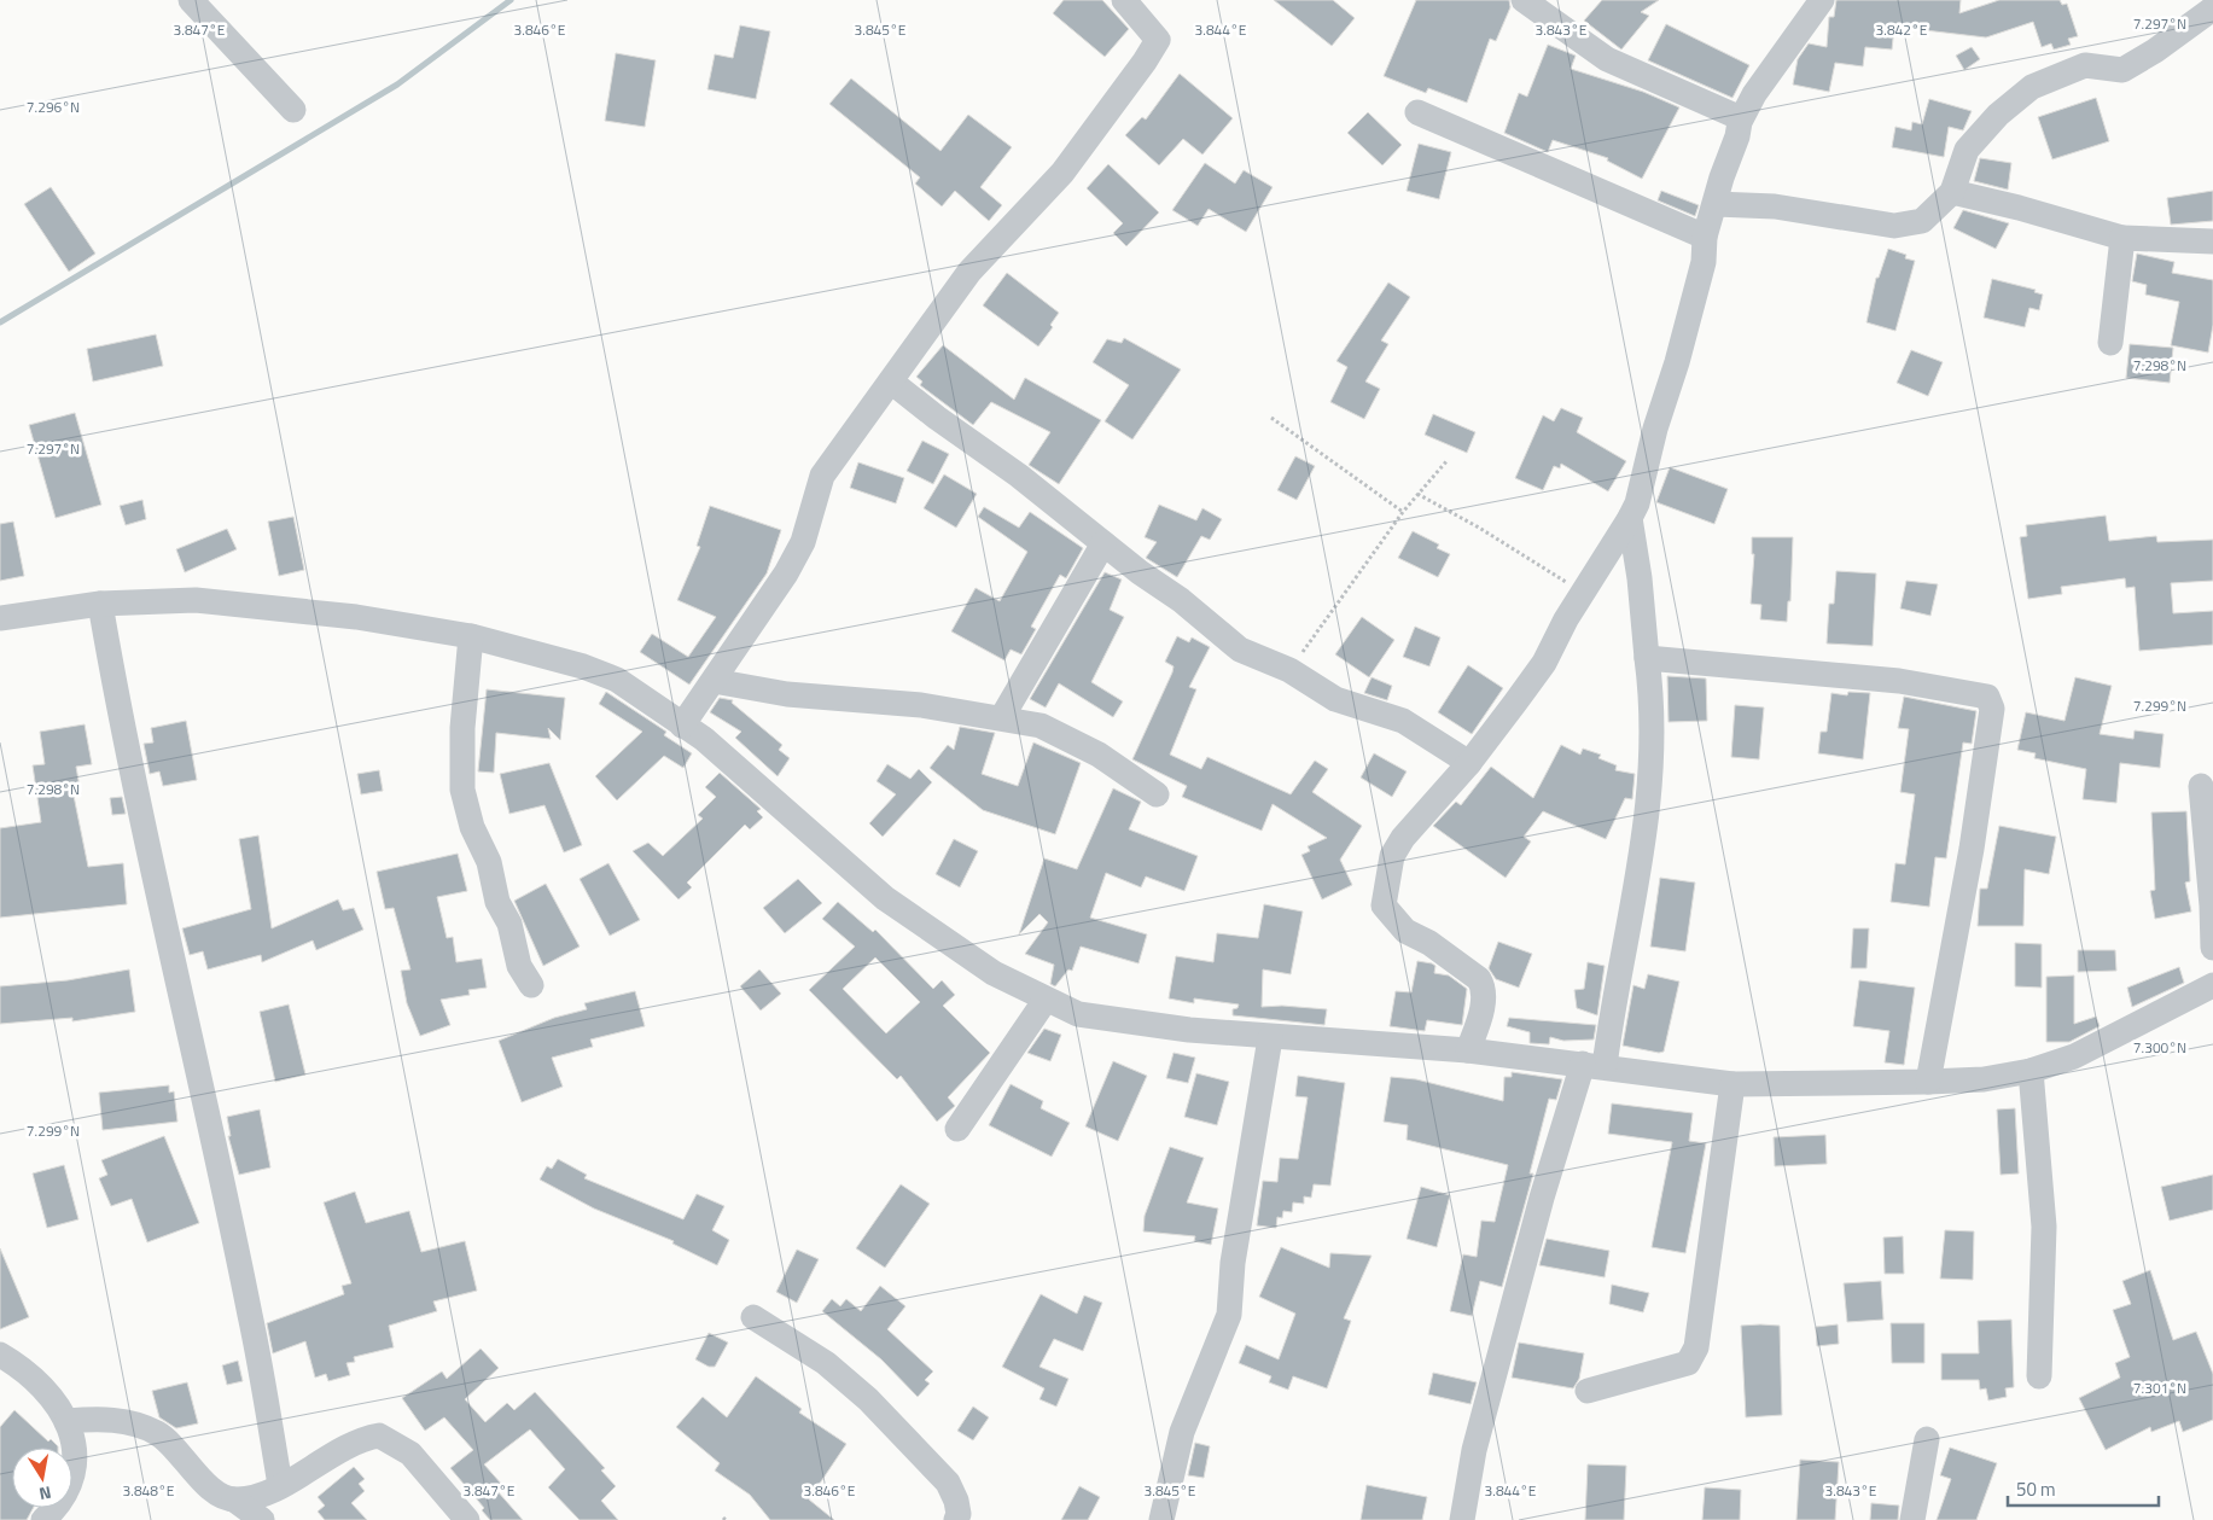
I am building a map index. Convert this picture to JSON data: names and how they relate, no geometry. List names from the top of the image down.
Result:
{
  "scale_bar": "50 m",
  "north": "bottom",
  "coordinates": [
    "7.297°N",
    "3.847°E",
    "3.846°E",
    "3.843°E",
    "3.842°E",
    "3.845°E",
    "3.844°E",
    "7.296°N",
    "7.298°N",
    "7.299°N",
    "7.300°N",
    "7.301°N",
    "3.848°E"
  ]
}
